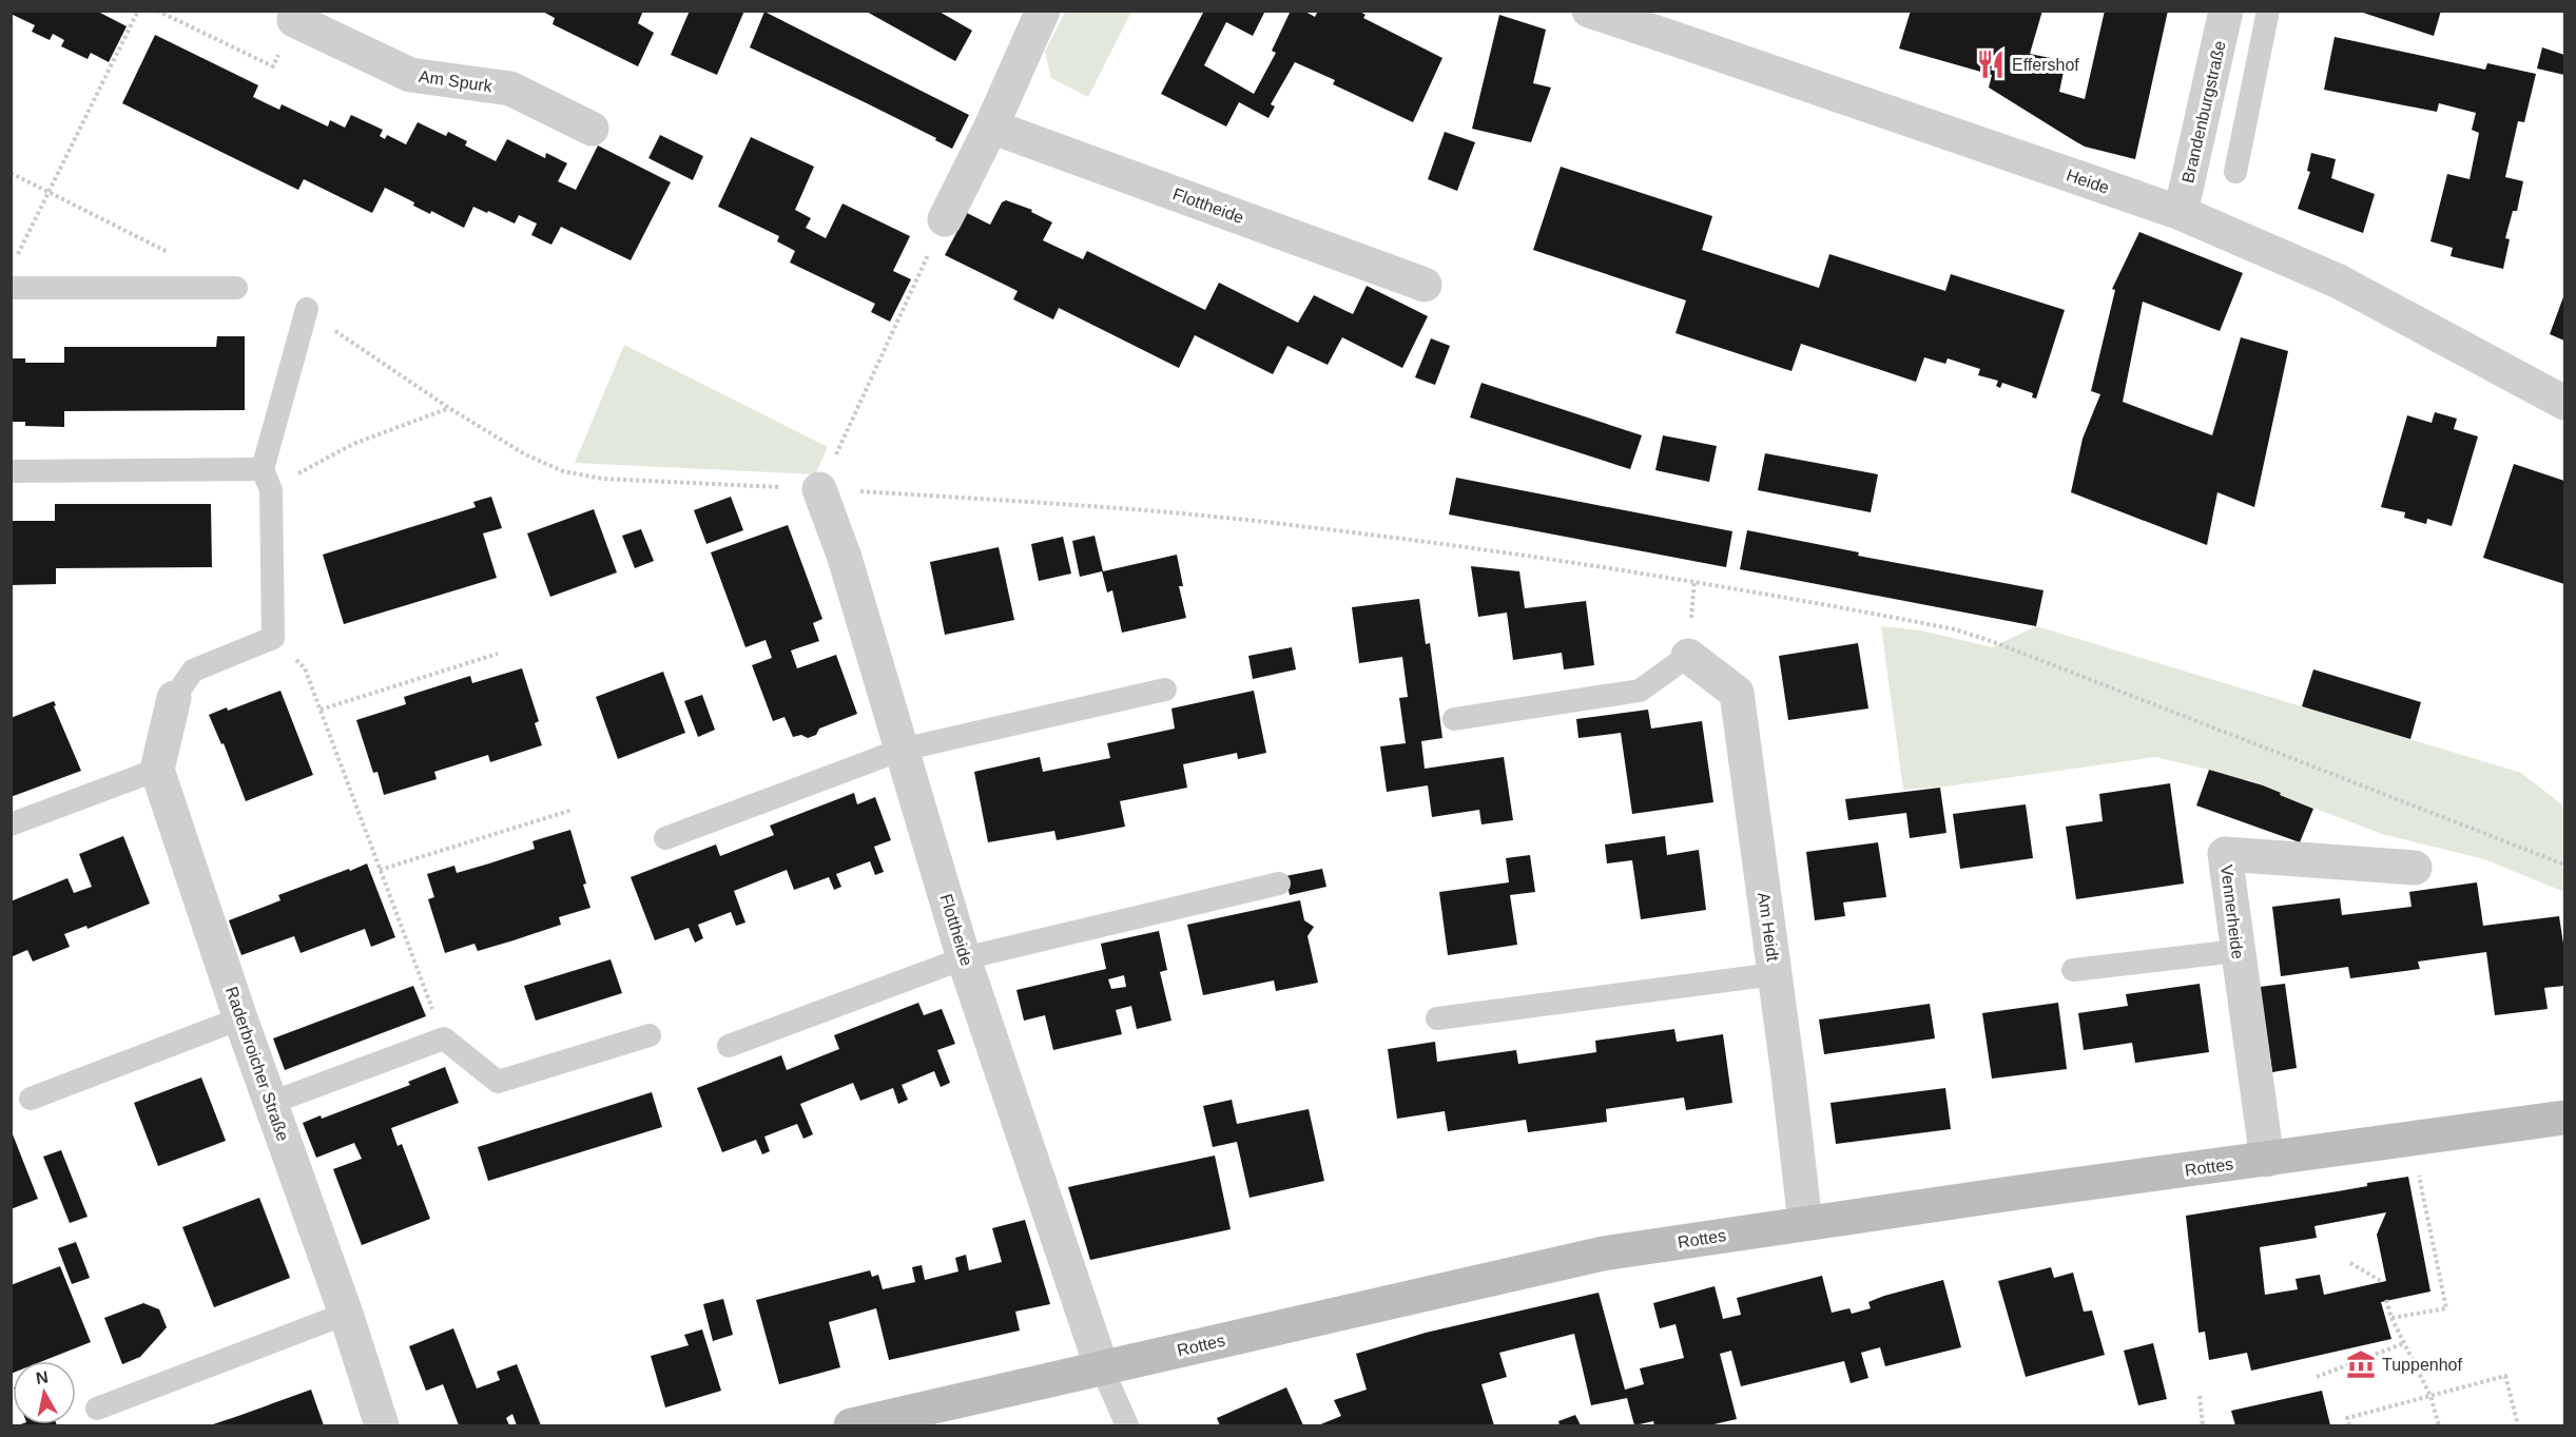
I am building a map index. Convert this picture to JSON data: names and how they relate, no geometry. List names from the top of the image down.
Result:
{
  "streets": {
    "street": [
      "Am Spurk",
      "Brandenburgstraße",
      "Heide",
      "Flottheide",
      "Vennerheide",
      "Am Heidt",
      "Raderbroicher Straße",
      "Rottes"
    ]
  },
  "crossings": [
    ["Brandenburgstraße", "Heide"],
    ["Flottheide", "Rottes"],
    ["Vennerheide", "Rottes"],
    ["Am Heidt", "Rottes"]
  ],
  "places": {
    "restaurant": ["Effershof"],
    "museum": ["Tuppenhof"]
  },
  "north": "top"
}
